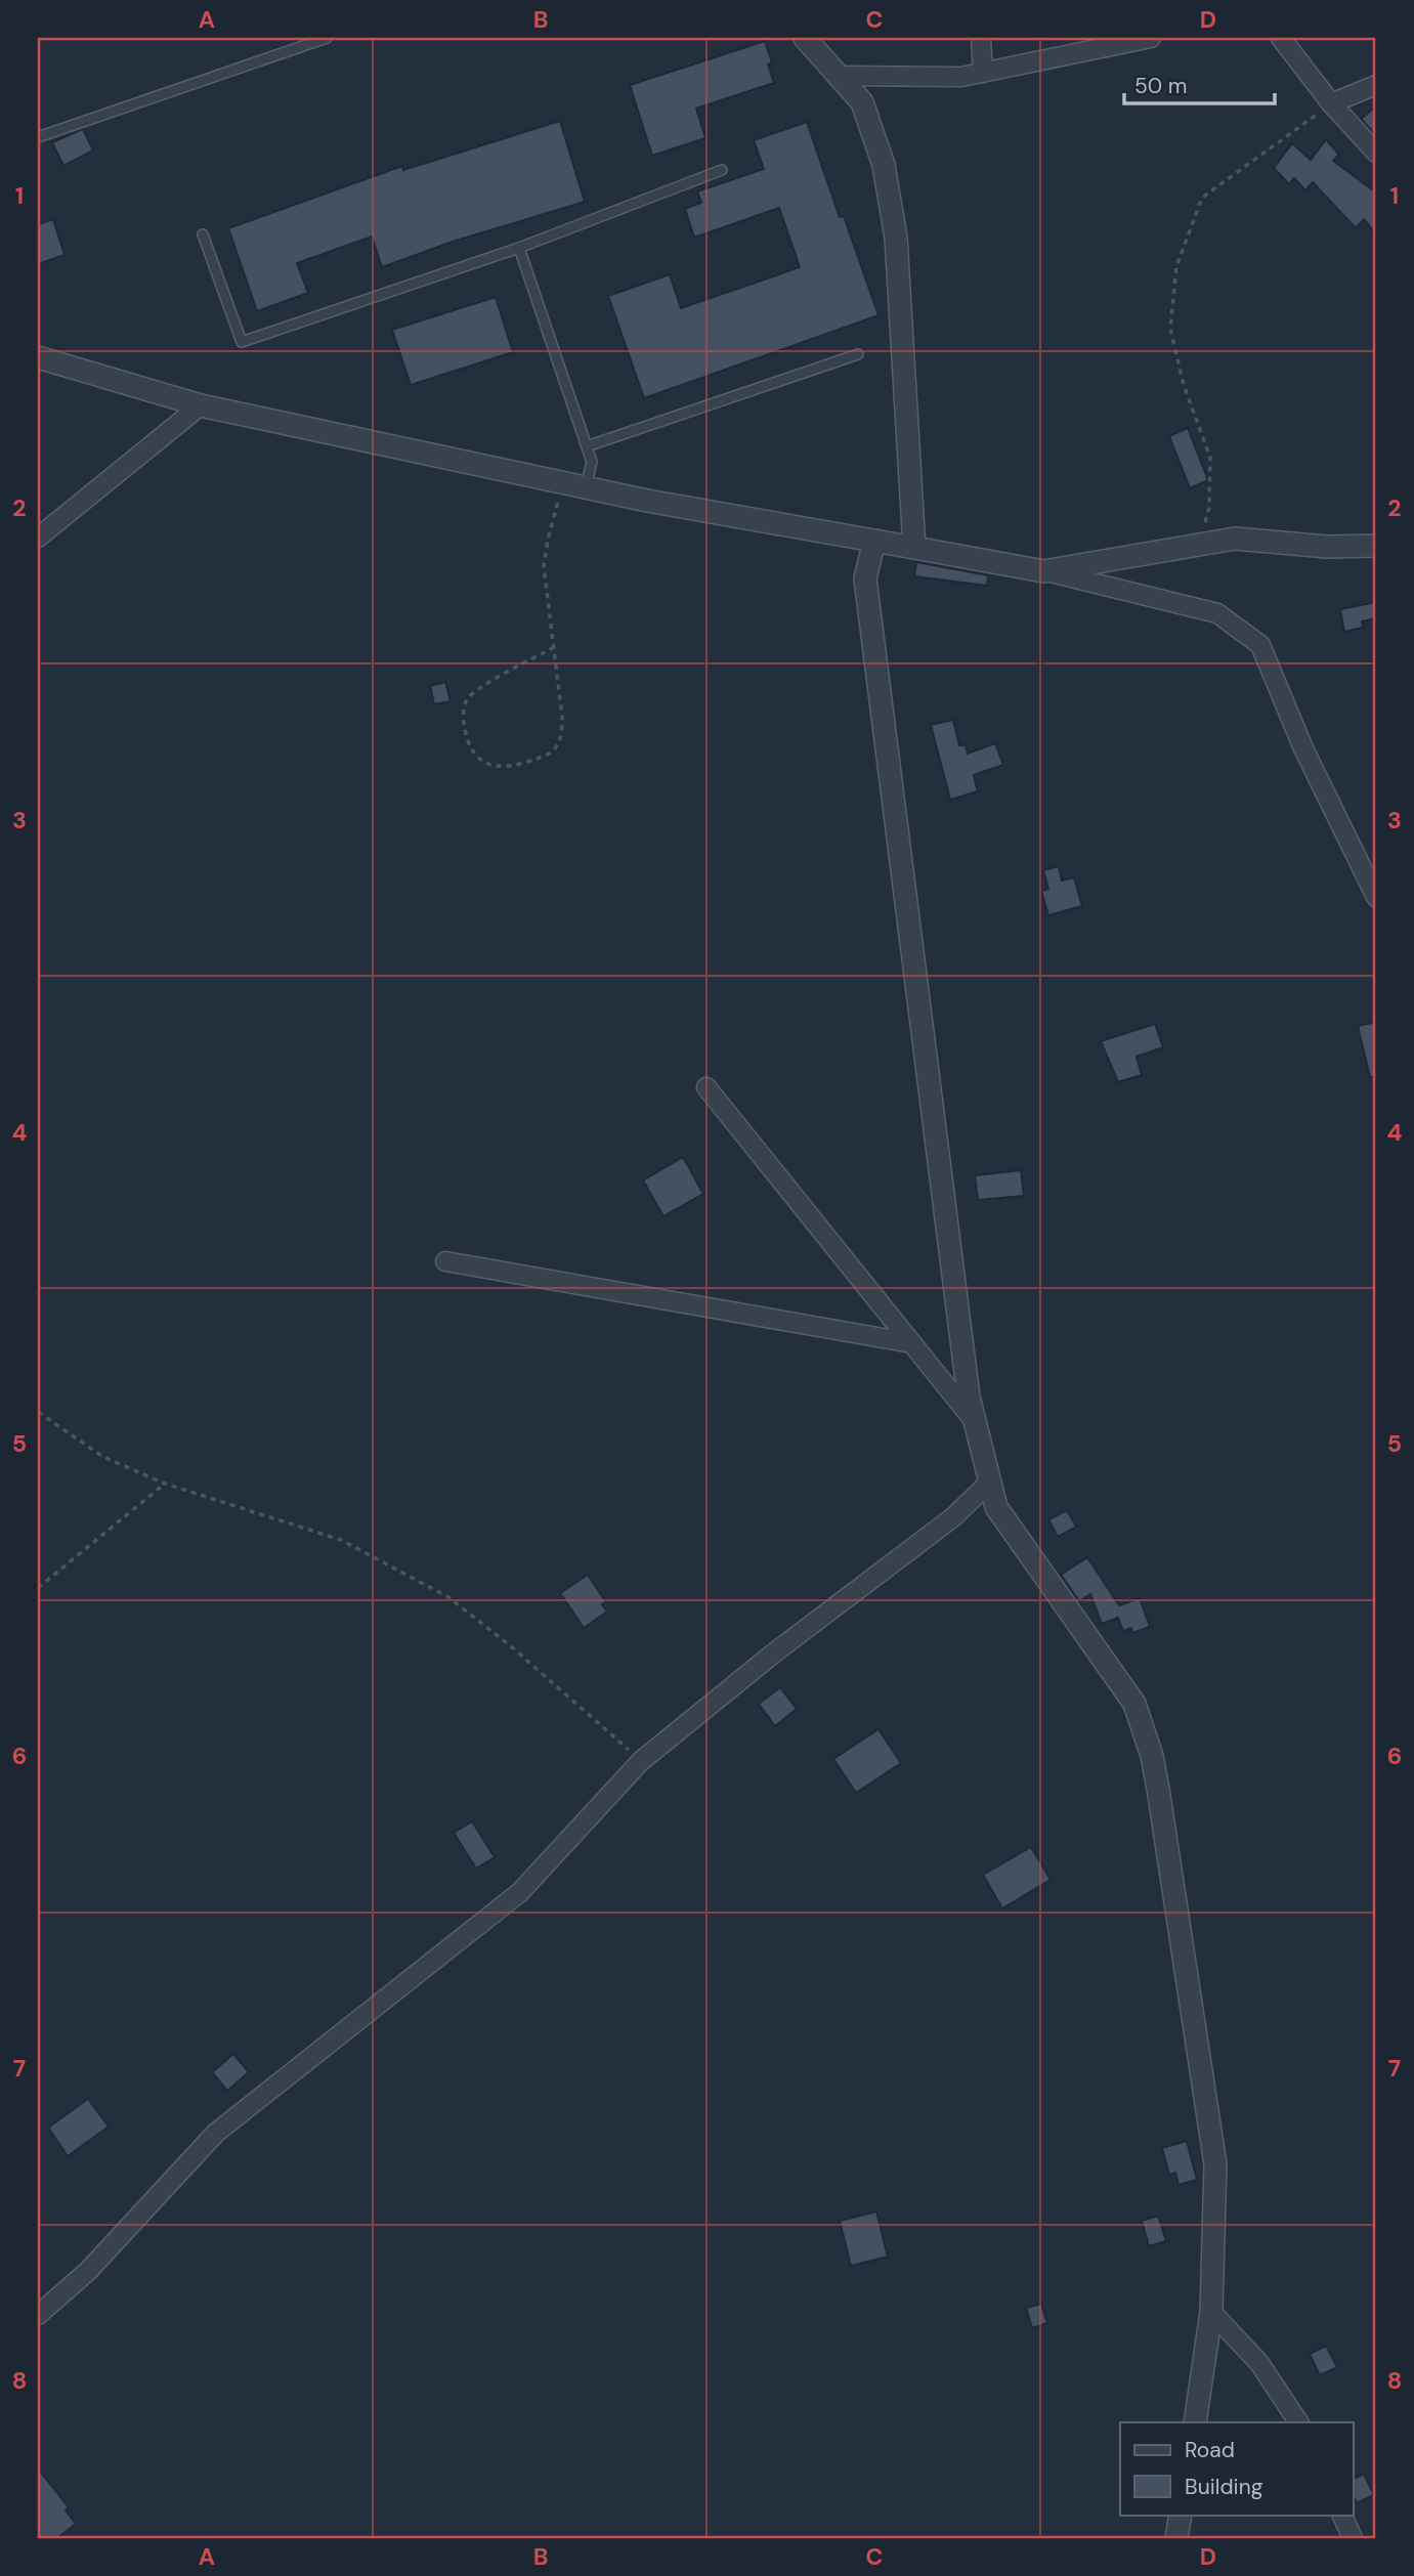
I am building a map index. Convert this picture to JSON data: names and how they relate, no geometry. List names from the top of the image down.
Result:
{
  "legend": ["Road", "Building"],
  "scale_bar": "50 m",
  "grid": {
    "columns": [
      "A",
      "B",
      "C",
      "D"
    ],
    "rows": [
      "1",
      "2",
      "3",
      "4",
      "5",
      "6",
      "7",
      "8"
    ]
  }
}
